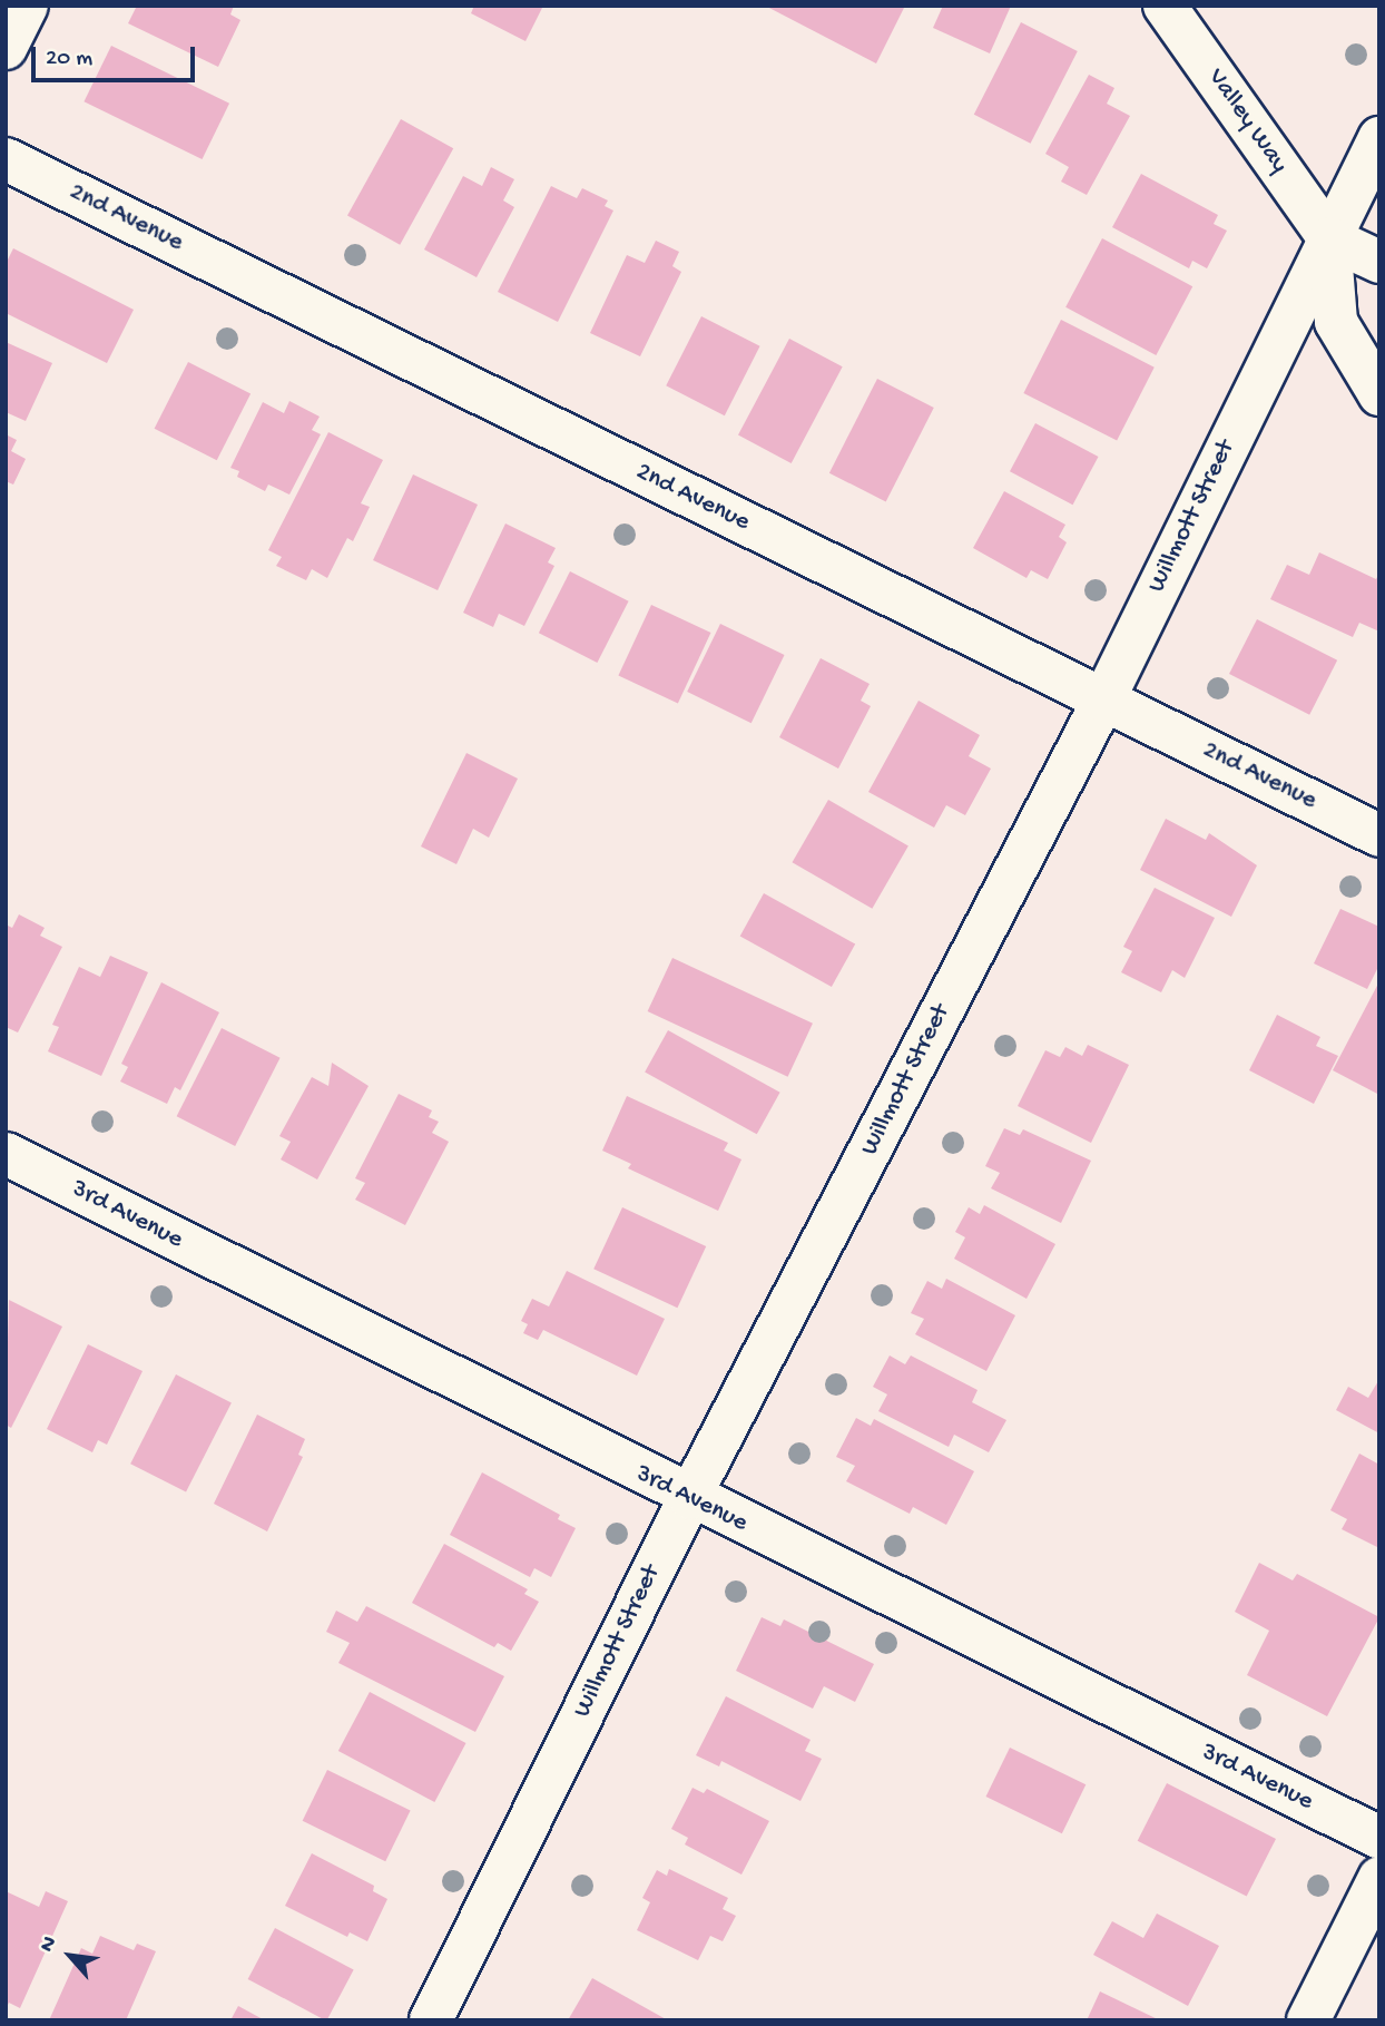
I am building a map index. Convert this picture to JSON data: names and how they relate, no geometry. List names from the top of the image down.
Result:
{
  "streets": {
    "street": [
      "Valley Way",
      "2nd Avenue",
      "Willmott Street",
      "3rd Avenue"
    ]
  },
  "crossings": [
    ["Valley Way", "Willmott Street"],
    ["2nd Avenue", "Willmott Street"],
    ["Willmott Street", "3rd Avenue"]
  ],
  "scale_bar": "20 m",
  "north": "top left"
}
